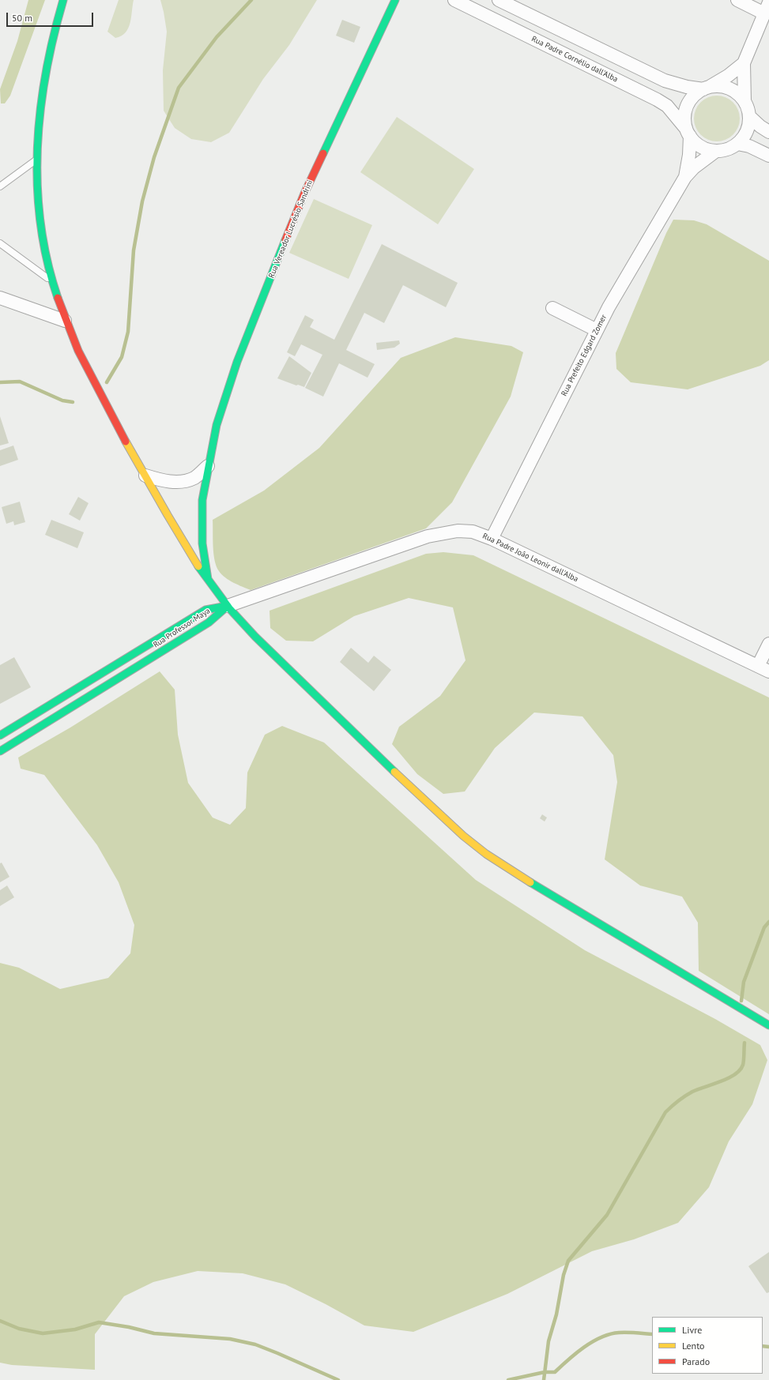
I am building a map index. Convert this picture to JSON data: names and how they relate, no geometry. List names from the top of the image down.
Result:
{
  "streets": {
    "main road": ["Rua Vereador Lucrésio Sandrini", "Rua Professor Maya"],
    "street": ["Rua Padre Cornélio dall'Alba", "Rua Prefeito Edgard Zomer", "Rua Padre João Leonir dall'Alba"]
  },
  "crossings": [
    ["Rua Padre Cornélio dall'Alba", "Rua Prefeito Edgard Zomer"],
    ["Rua Prefeito Edgard Zomer", "Rua Padre João Leonir dall'Alba"],
    ["Rua Padre João Leonir dall'Alba", "Rua Professor Maya"]
  ],
  "legend": ["Livre", "Lento", "Parado"],
  "scale_bar": "50 m"
}
